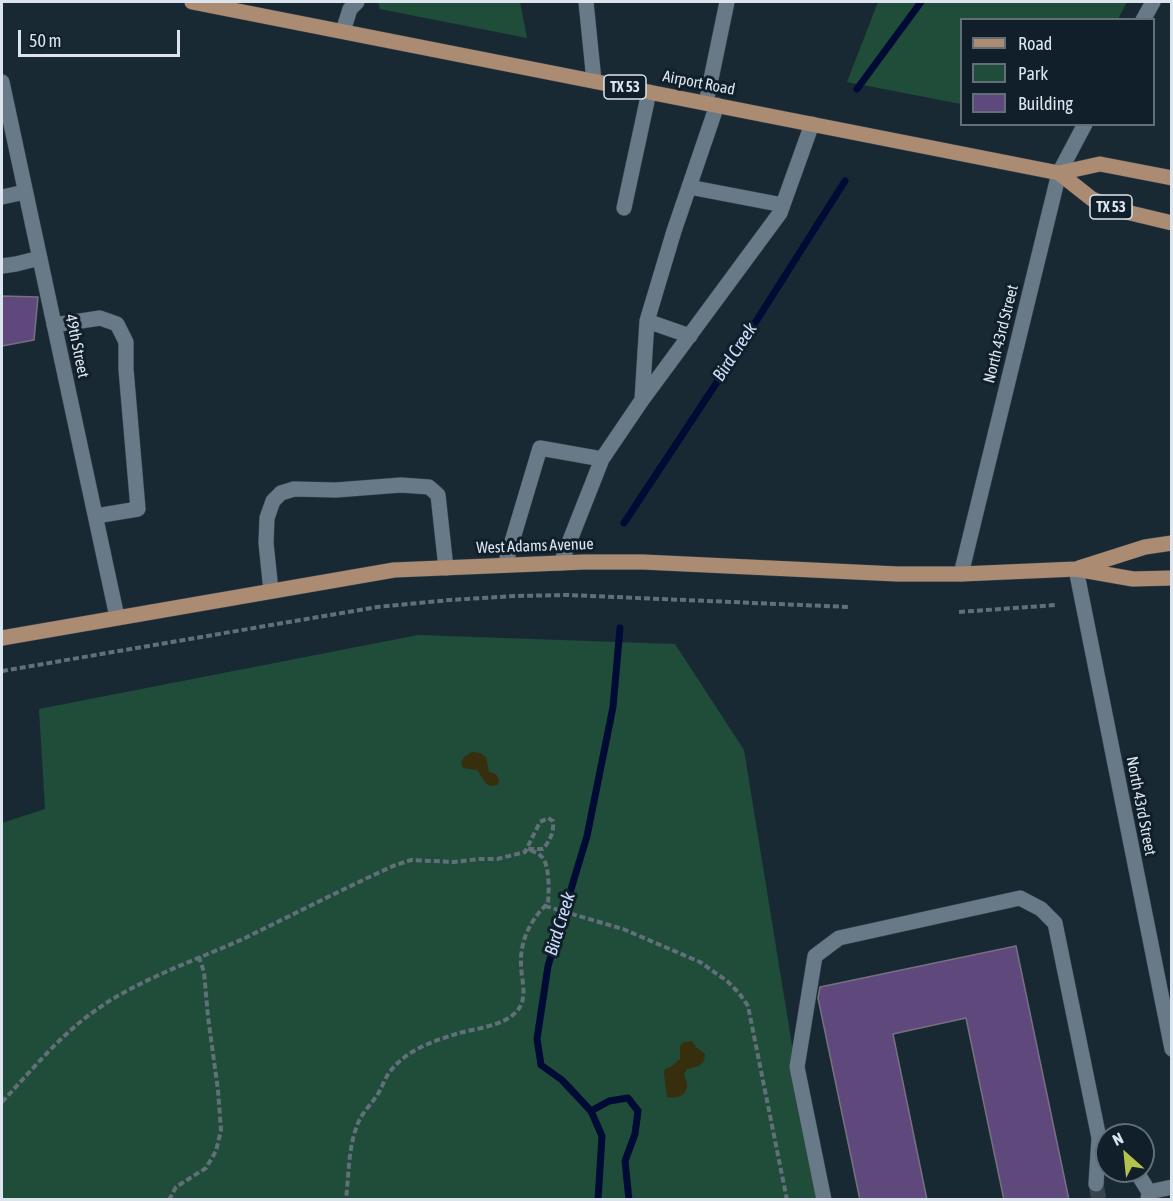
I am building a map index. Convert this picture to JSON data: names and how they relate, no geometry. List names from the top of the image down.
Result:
{
  "streets": {
    "main road": ["Airport Road", "TX 53", "West Adams Avenue"],
    "street": ["North 43rd Street", "49th Street"]
  },
  "crossings": [
    ["Airport Road", "North 43rd Street"],
    ["North 43rd Street", "West Adams Avenue"],
    ["49th Street", "West Adams Avenue"]
  ],
  "water": ["Bird Creek"],
  "legend": ["Road", "Park", "Building"],
  "scale_bar": "50 m",
  "north": "top left"
}
